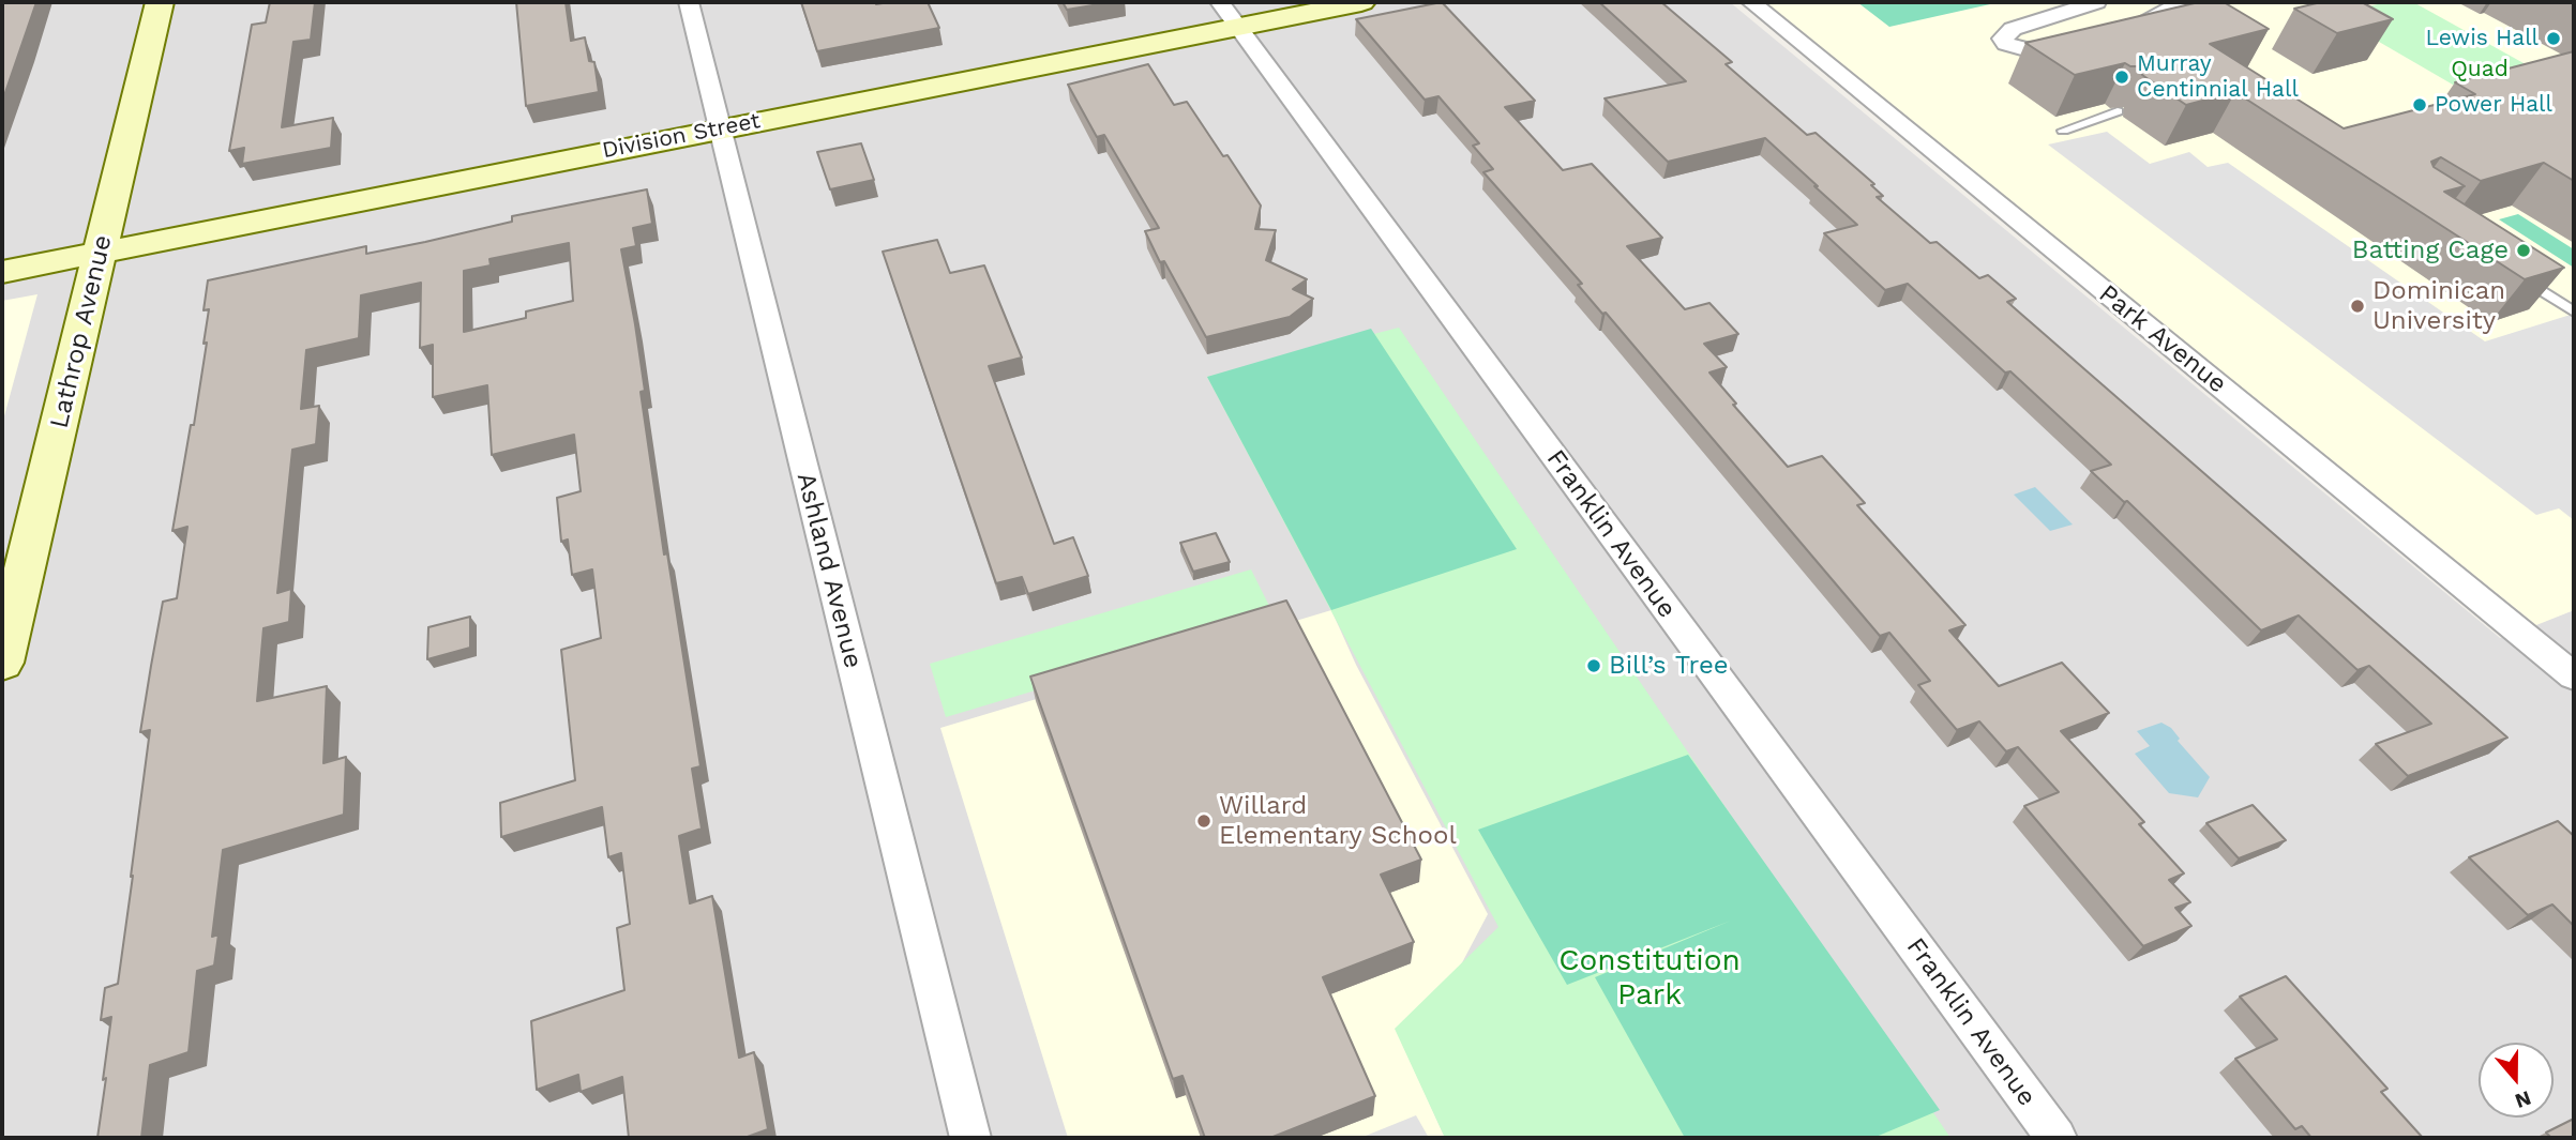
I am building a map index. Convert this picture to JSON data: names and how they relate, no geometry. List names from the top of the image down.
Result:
{
  "streets": {
    "street": [
      "Division Street",
      "Lathrop Avenue",
      "Park Avenue",
      "Franklin Avenue",
      "Ashland Avenue"
    ]
  },
  "crossings": [
    ["Division Street", "Lathrop Avenue"],
    ["Division Street", "Franklin Avenue"],
    ["Division Street", "Ashland Avenue"]
  ],
  "parks": ["Quad", "Constitution Park"],
  "places": [
    "Lewis Hall",
    "Murray Centinnial Hall",
    "Power Hall",
    "Batting Cage",
    "Dominican University",
    "Bill’s Tree",
    "Willard Elementary School"
  ],
  "north": "bottom"
}
